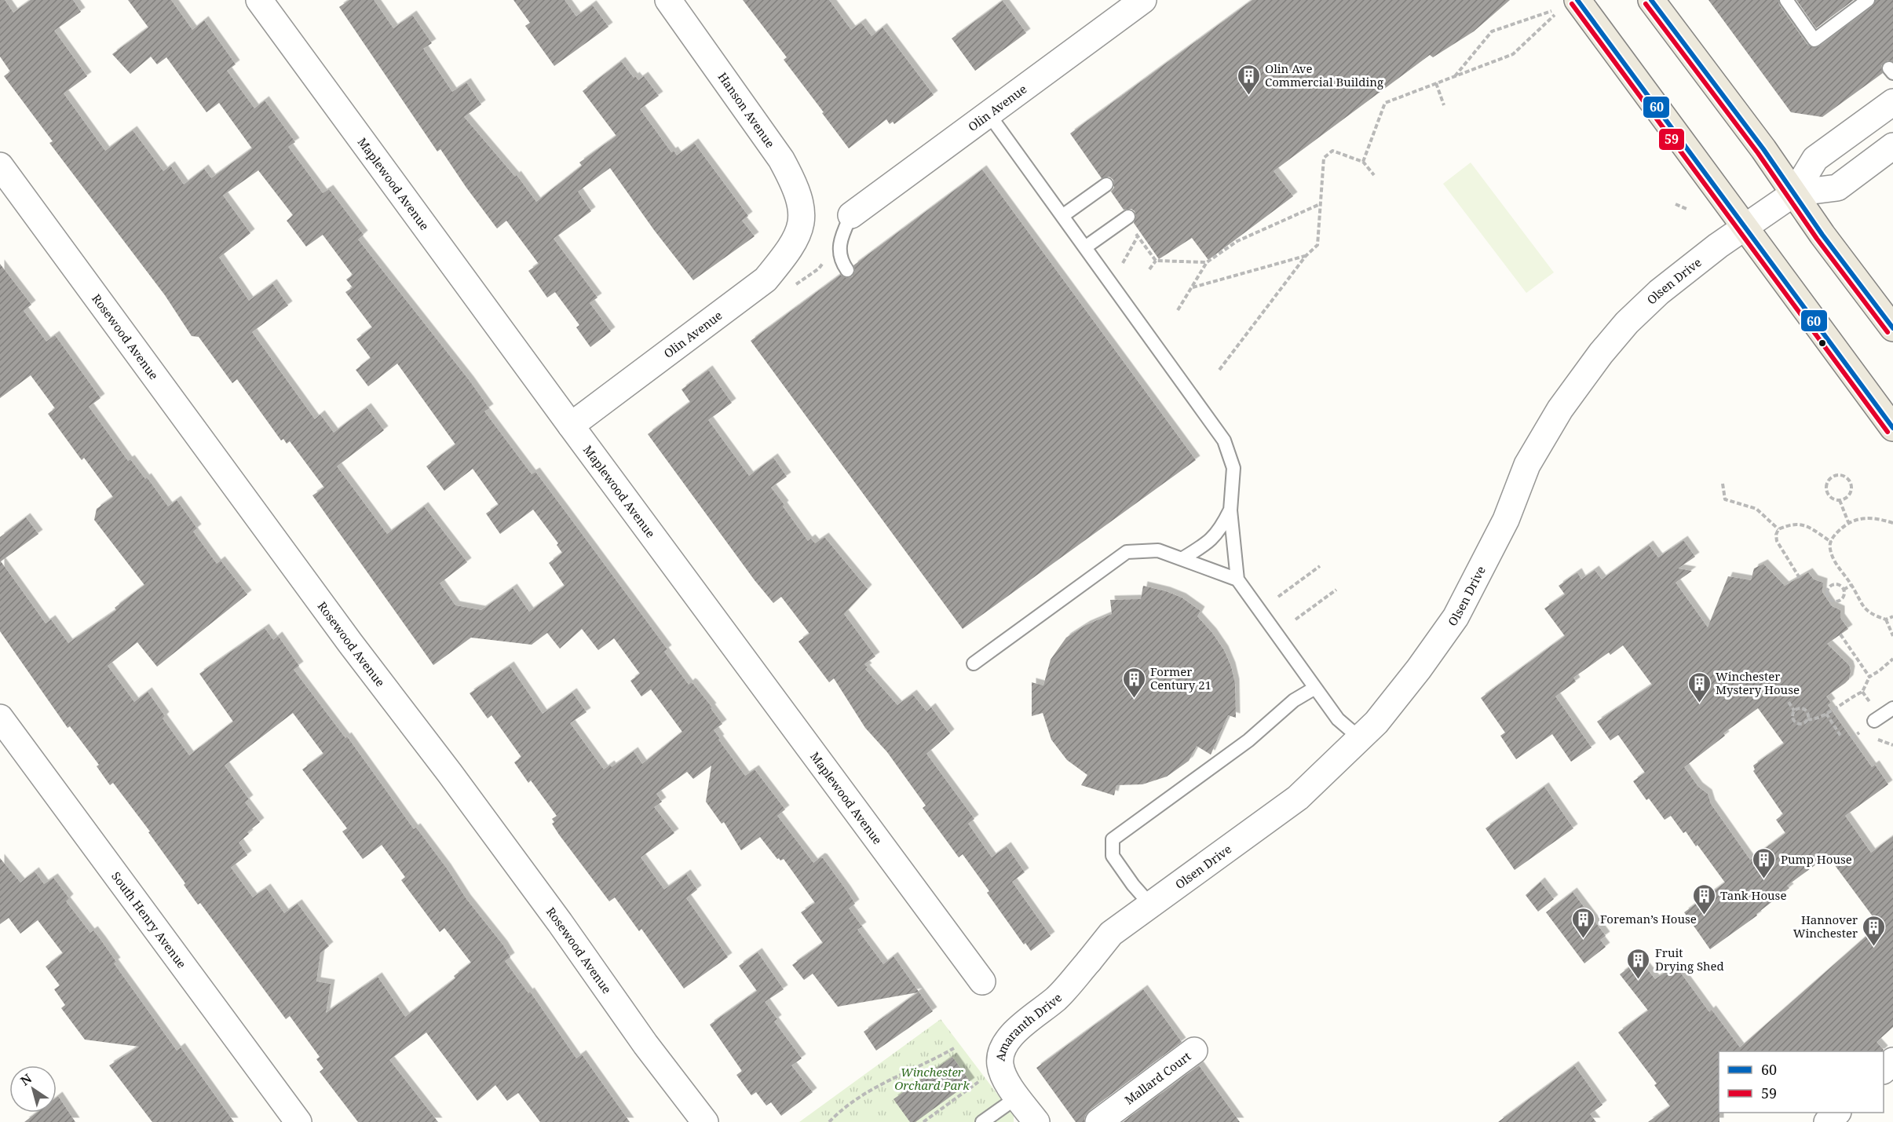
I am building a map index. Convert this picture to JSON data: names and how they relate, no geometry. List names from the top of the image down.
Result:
{
  "streets": {
    "street": [
      "Olin Avenue",
      "Hanson Avenue",
      "Maplewood Avenue",
      "Olsen Drive",
      "Rosewood Avenue",
      "South Henry Avenue",
      "Amaranth Drive",
      "Mallard Court"
    ]
  },
  "crossings": [
    ["Olin Avenue", "Hanson Avenue"],
    ["Olin Avenue", "Maplewood Avenue"],
    ["Olsen Drive", "Amaranth Drive"]
  ],
  "parks": ["Winchester Orchard Park"],
  "places": {
    "building": [
      "Olin Ave Commercial Building",
      "Former Century 21",
      "Winchester Mystery House",
      "Pump House",
      "Tank House",
      "Foreman’s House",
      "Hannover Winchester",
      "Fruit Drying Shed"
    ]
  },
  "lines": ["transit line 60", "transit line 59"],
  "legend": ["60", "59"],
  "north": "top left"
}
